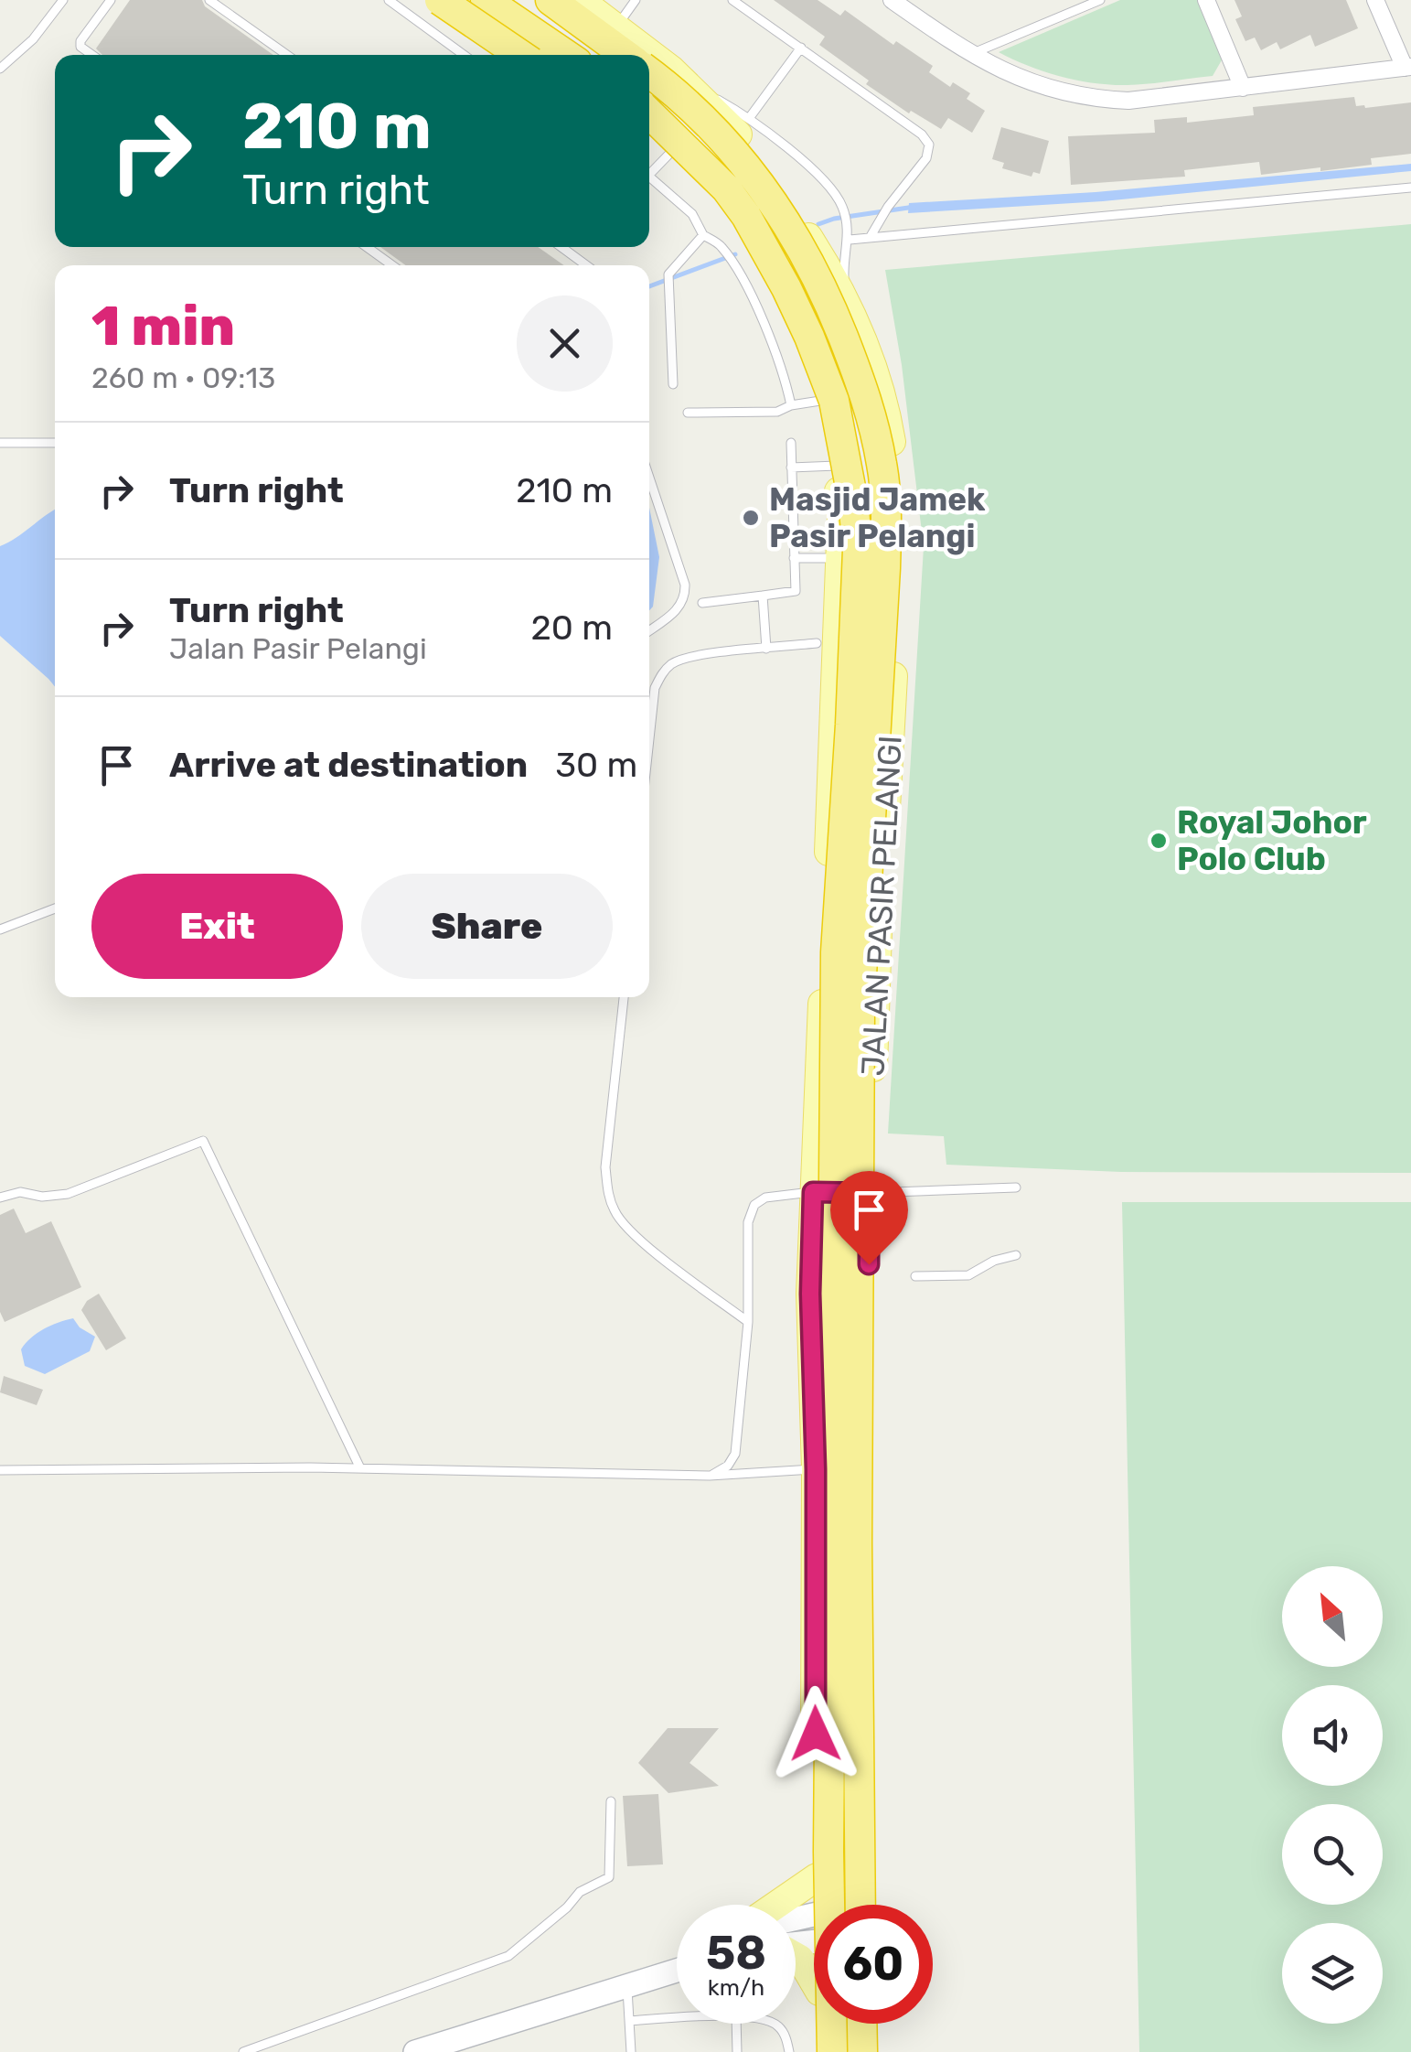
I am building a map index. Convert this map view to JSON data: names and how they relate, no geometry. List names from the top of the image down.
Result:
{
  "streets": {
    "main road": ["JALAN PASIR PELANGI"]
  },
  "places": ["Masjid Jamek Pasir Pelangi", "Royal Johor Polo Club"],
  "north": "top left",
  "page": {
    "turn": ["210 m", "Turn right"],
    "heading": ["1 min", "260 m · 09:13"],
    "list": [
      {
        "name": "Turn right",
        "value": "210 m"
      },
      {
        "name": "Turn right",
        "note": "Jalan Pasir Pelangi",
        "value": "20 m"
      },
      {
        "name": "Arrive at destination",
        "value": "30 m"
      }
    ],
    "buttons": ["Exit", "Share"],
    "speed": "58 km/h",
    "limit": "60"
  }
}
